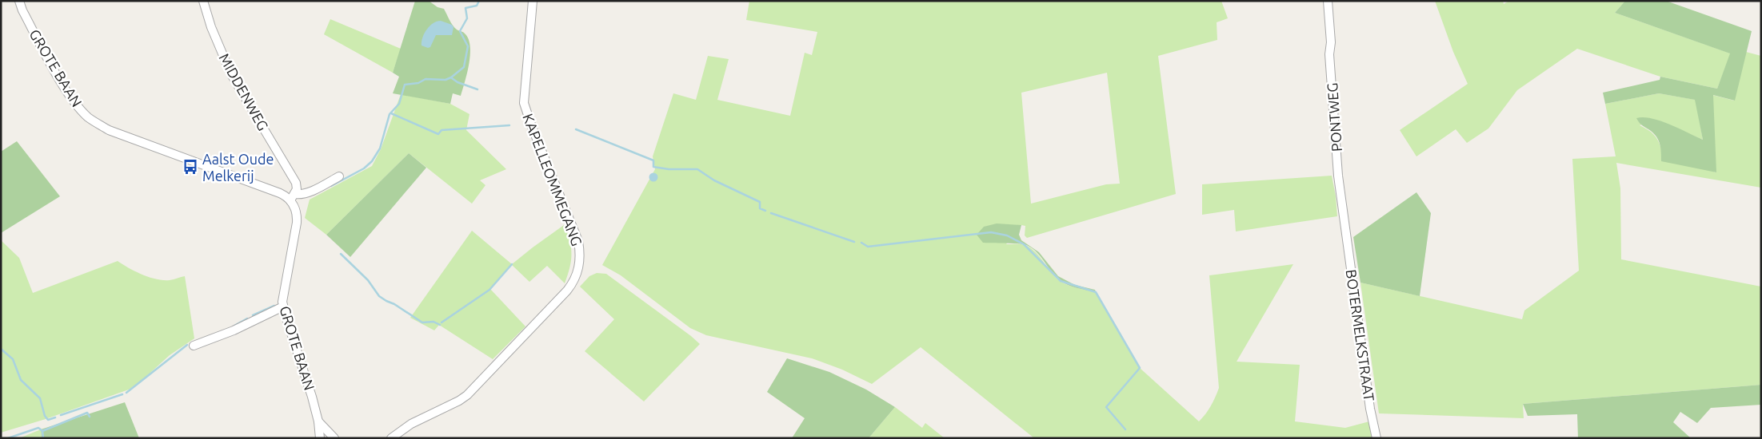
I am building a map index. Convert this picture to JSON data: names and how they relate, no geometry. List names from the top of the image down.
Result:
{
  "streets": {
    "street": [
      "GROTE BAAN",
      "MIDDENWEG",
      "PONTWEG",
      "KAPELLEOMMEGANG",
      "BOTERMELKSTRAAT"
    ]
  },
  "crossings": [
    ["GROTE BAAN", "MIDDENWEG"],
    ["PONTWEG", "BOTERMELKSTRAAT"]
  ],
  "places": {
    "bus stop": ["Aalst Oude Melkerij"]
  }
}
